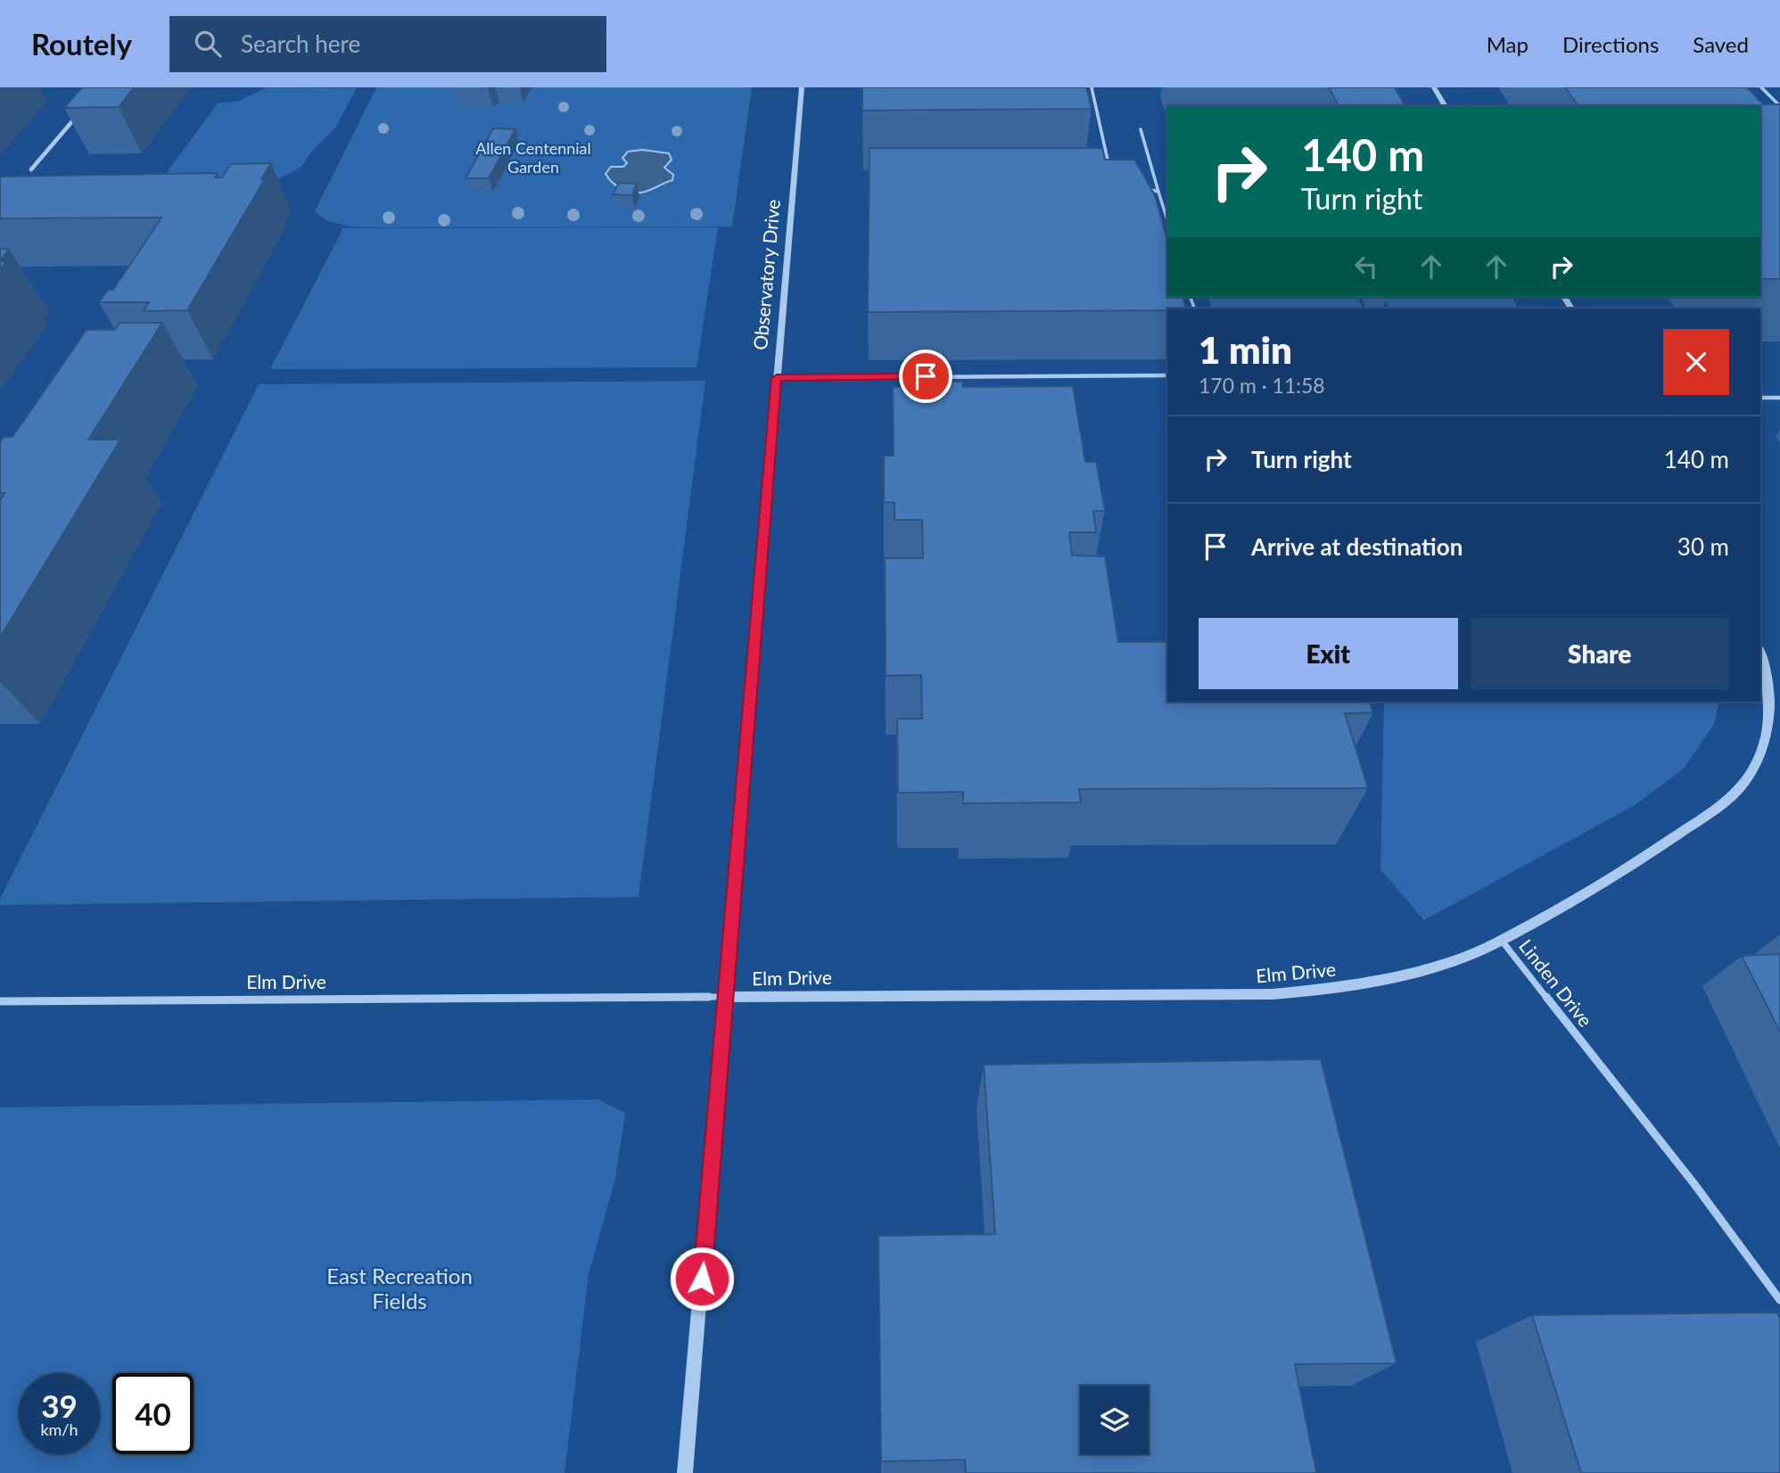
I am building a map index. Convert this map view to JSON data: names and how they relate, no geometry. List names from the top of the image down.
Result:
{
  "streets": {
    "street": ["Observatory Drive", "Elm Drive", "Linden Drive"]
  },
  "crossings": [
    ["Observatory Drive", "Elm Drive"],
    ["Elm Drive", "Linden Drive"]
  ],
  "parks": ["Allen Centennial Garden", "East Recreation Fields"],
  "page": {
    "header": "Routely",
    "search": "Search here",
    "nav": ["Map", "Directions", "Saved"],
    "turn": ["140 m", "Turn right"],
    "heading": ["1 min", "170 m · 11:58"],
    "list": [
      {
        "name": "Turn right",
        "value": "140 m"
      },
      {
        "name": "Arrive at destination",
        "value": "30 m"
      }
    ],
    "buttons": ["Exit", "Share"],
    "speed": "39 km/h",
    "limit": "40"
  }
}
